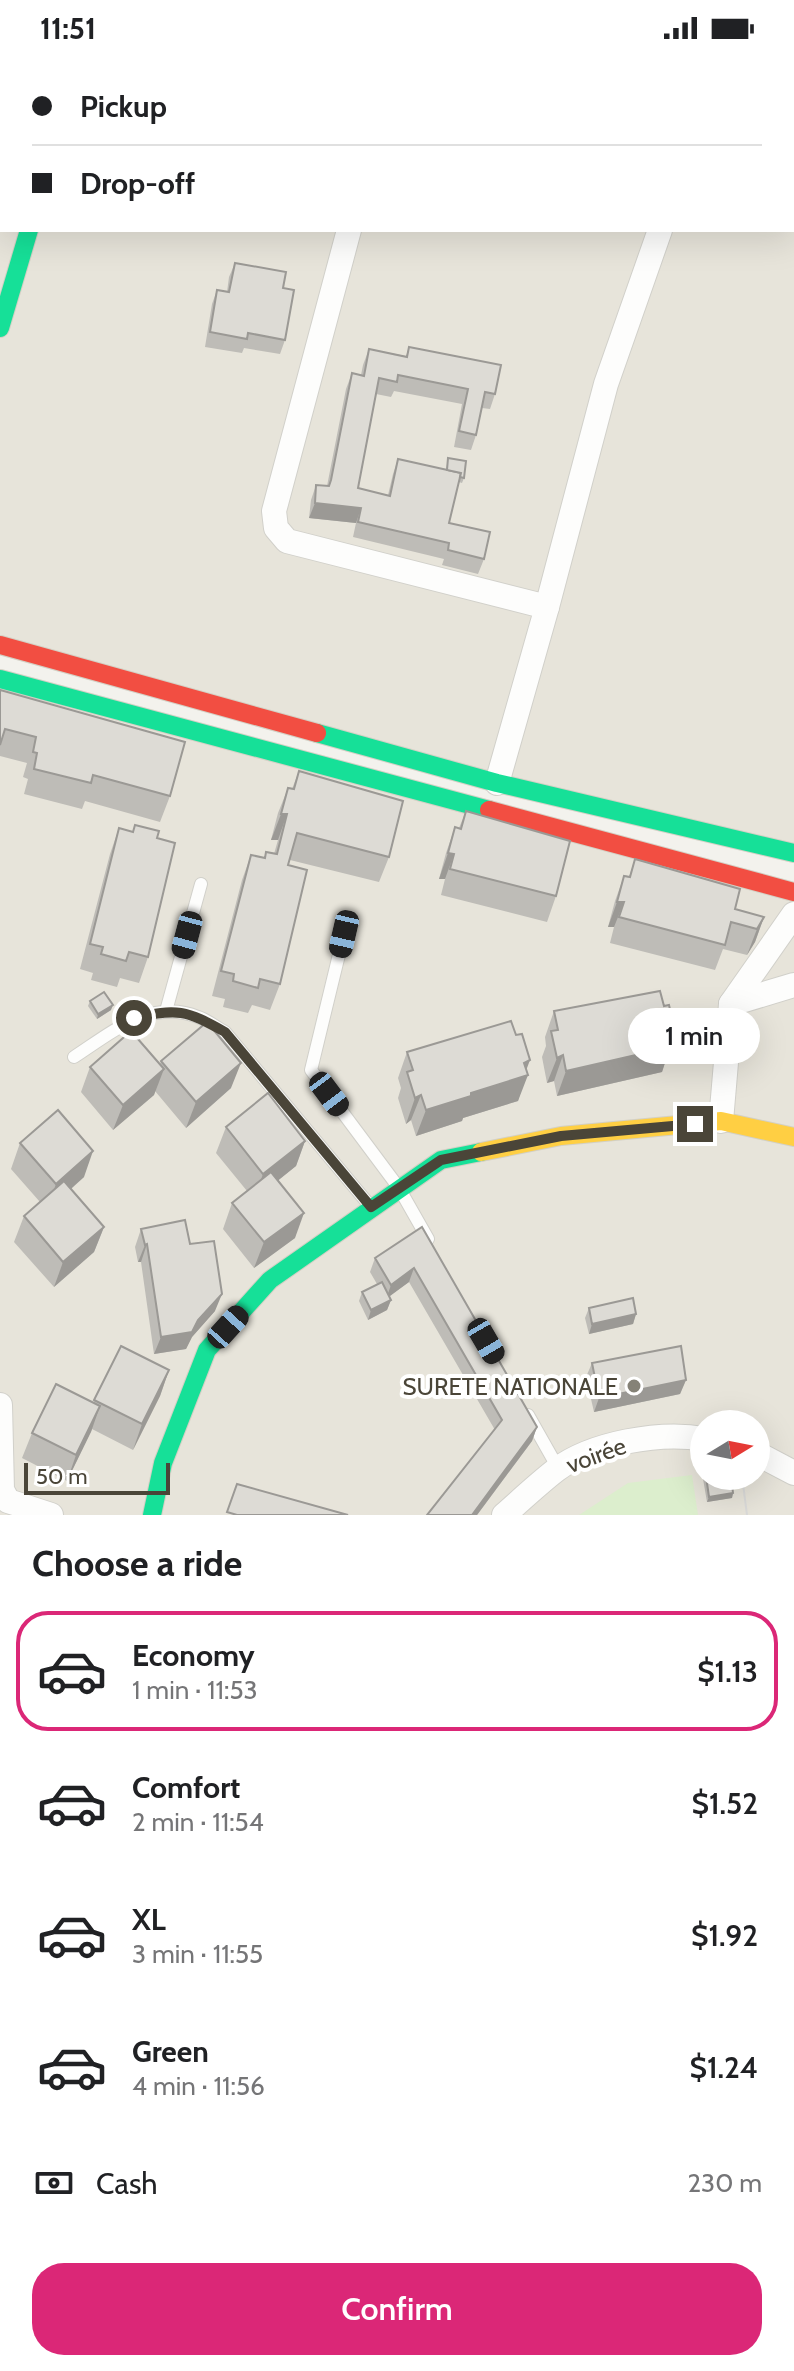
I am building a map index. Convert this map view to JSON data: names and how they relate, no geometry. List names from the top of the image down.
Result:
{
  "streets": {
    "street": ["voirée"]
  },
  "places": ["SURETE NATIONALE"],
  "scale_bar": "50 m",
  "north": "right",
  "page": {
    "status": "11:51",
    "banner": ["Pickup", "Drop-off"],
    "bubble": "1 min",
    "scale": "50 m",
    "heading": "Choose a ride",
    "list": [
      {
        "name": "Economy",
        "note": "1 min · 11:53",
        "value": "$1.13"
      },
      {
        "name": "Comfort",
        "note": "2 min · 11:54",
        "value": "$1.52"
      },
      {
        "name": "XL",
        "note": "3 min · 11:55",
        "value": "$1.92"
      },
      {
        "name": "Green",
        "note": "4 min · 11:56",
        "value": "$1.24"
      }
    ],
    "pay": ["Cash", "230 m"],
    "buttons": "Confirm"
  }
}
